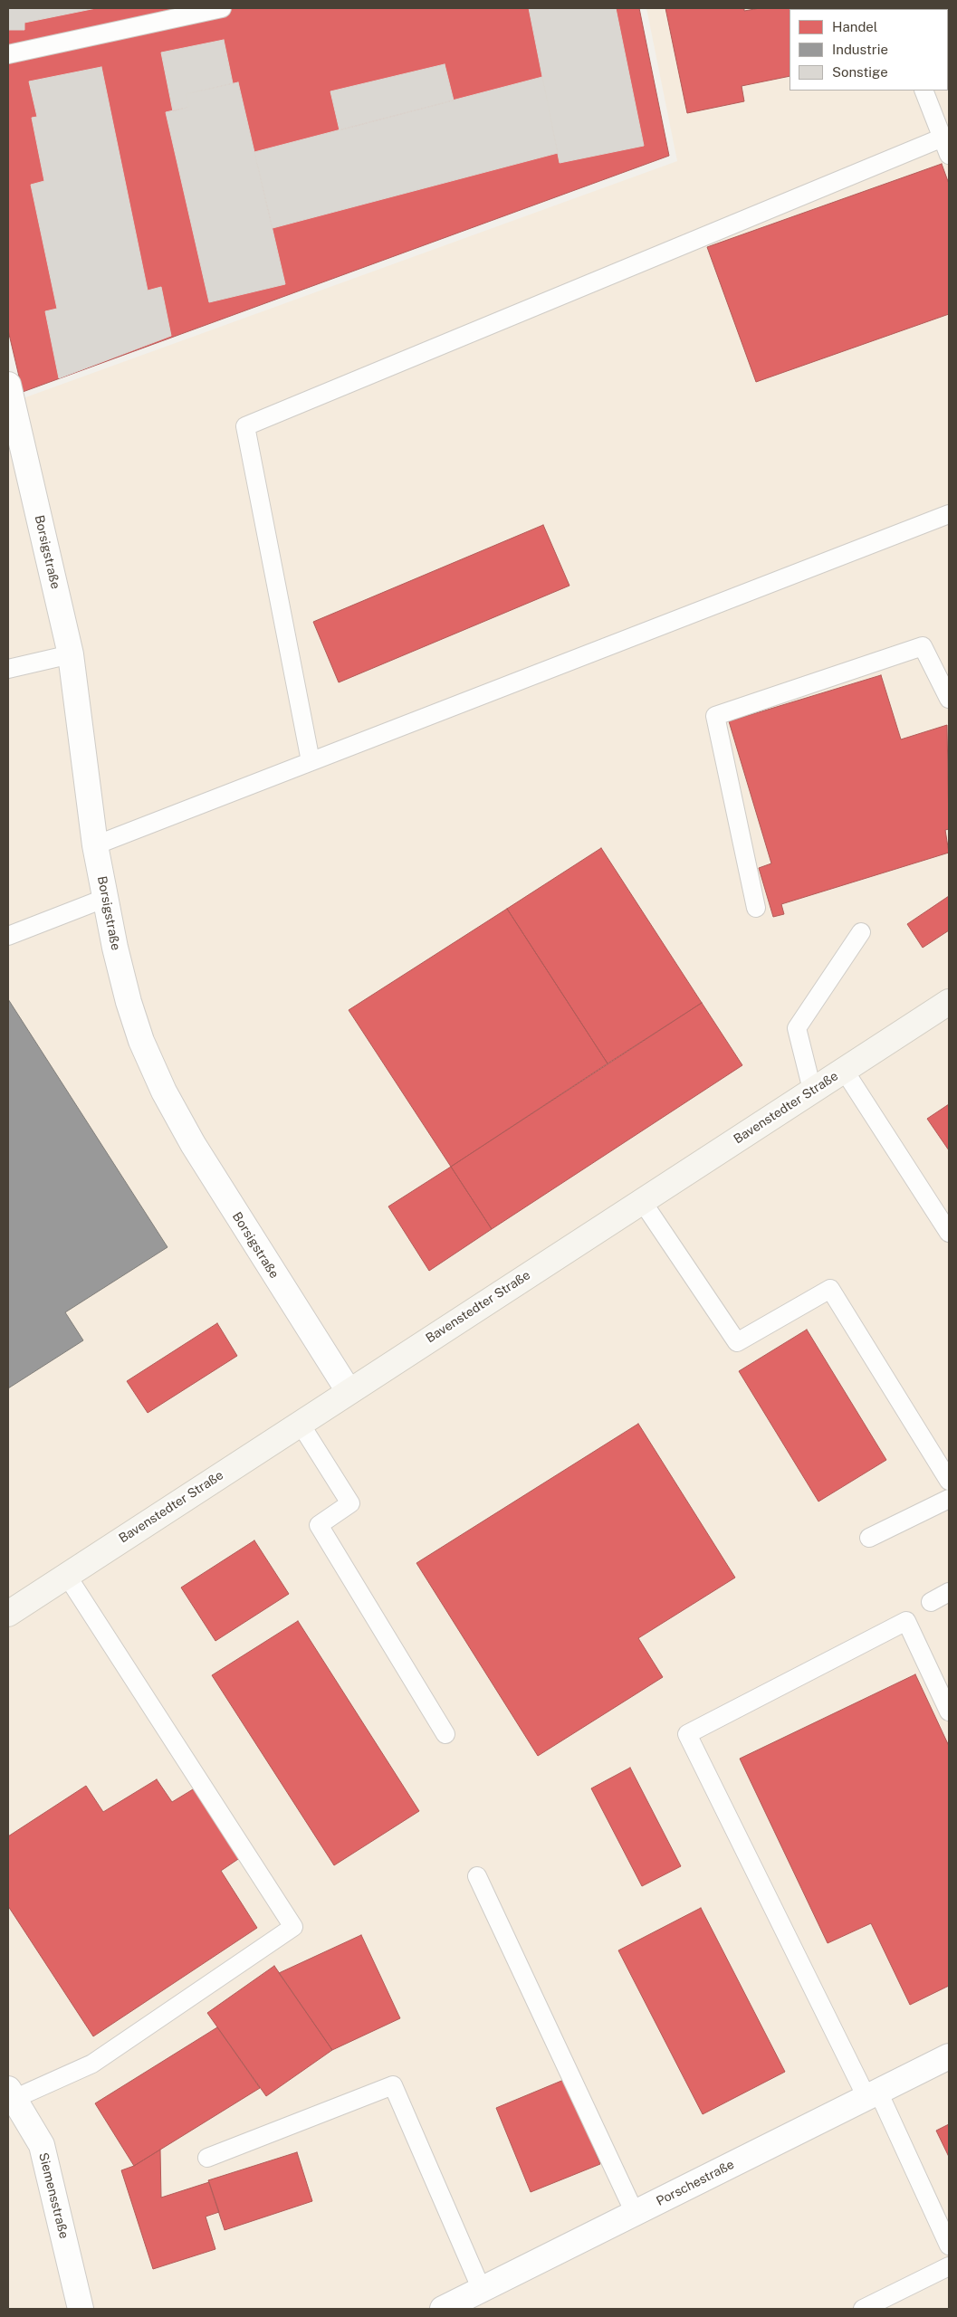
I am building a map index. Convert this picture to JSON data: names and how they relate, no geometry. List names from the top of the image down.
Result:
{
  "streets": {
    "street": [
      "Borsigstraße",
      "Bavenstedter Straße",
      "Porschestraße",
      "Siemensstraße"
    ]
  },
  "crossings": [
    ["Borsigstraße", "Bavenstedter Straße"]
  ],
  "legend": ["Handel", "Industrie", "Sonstige"]
}
